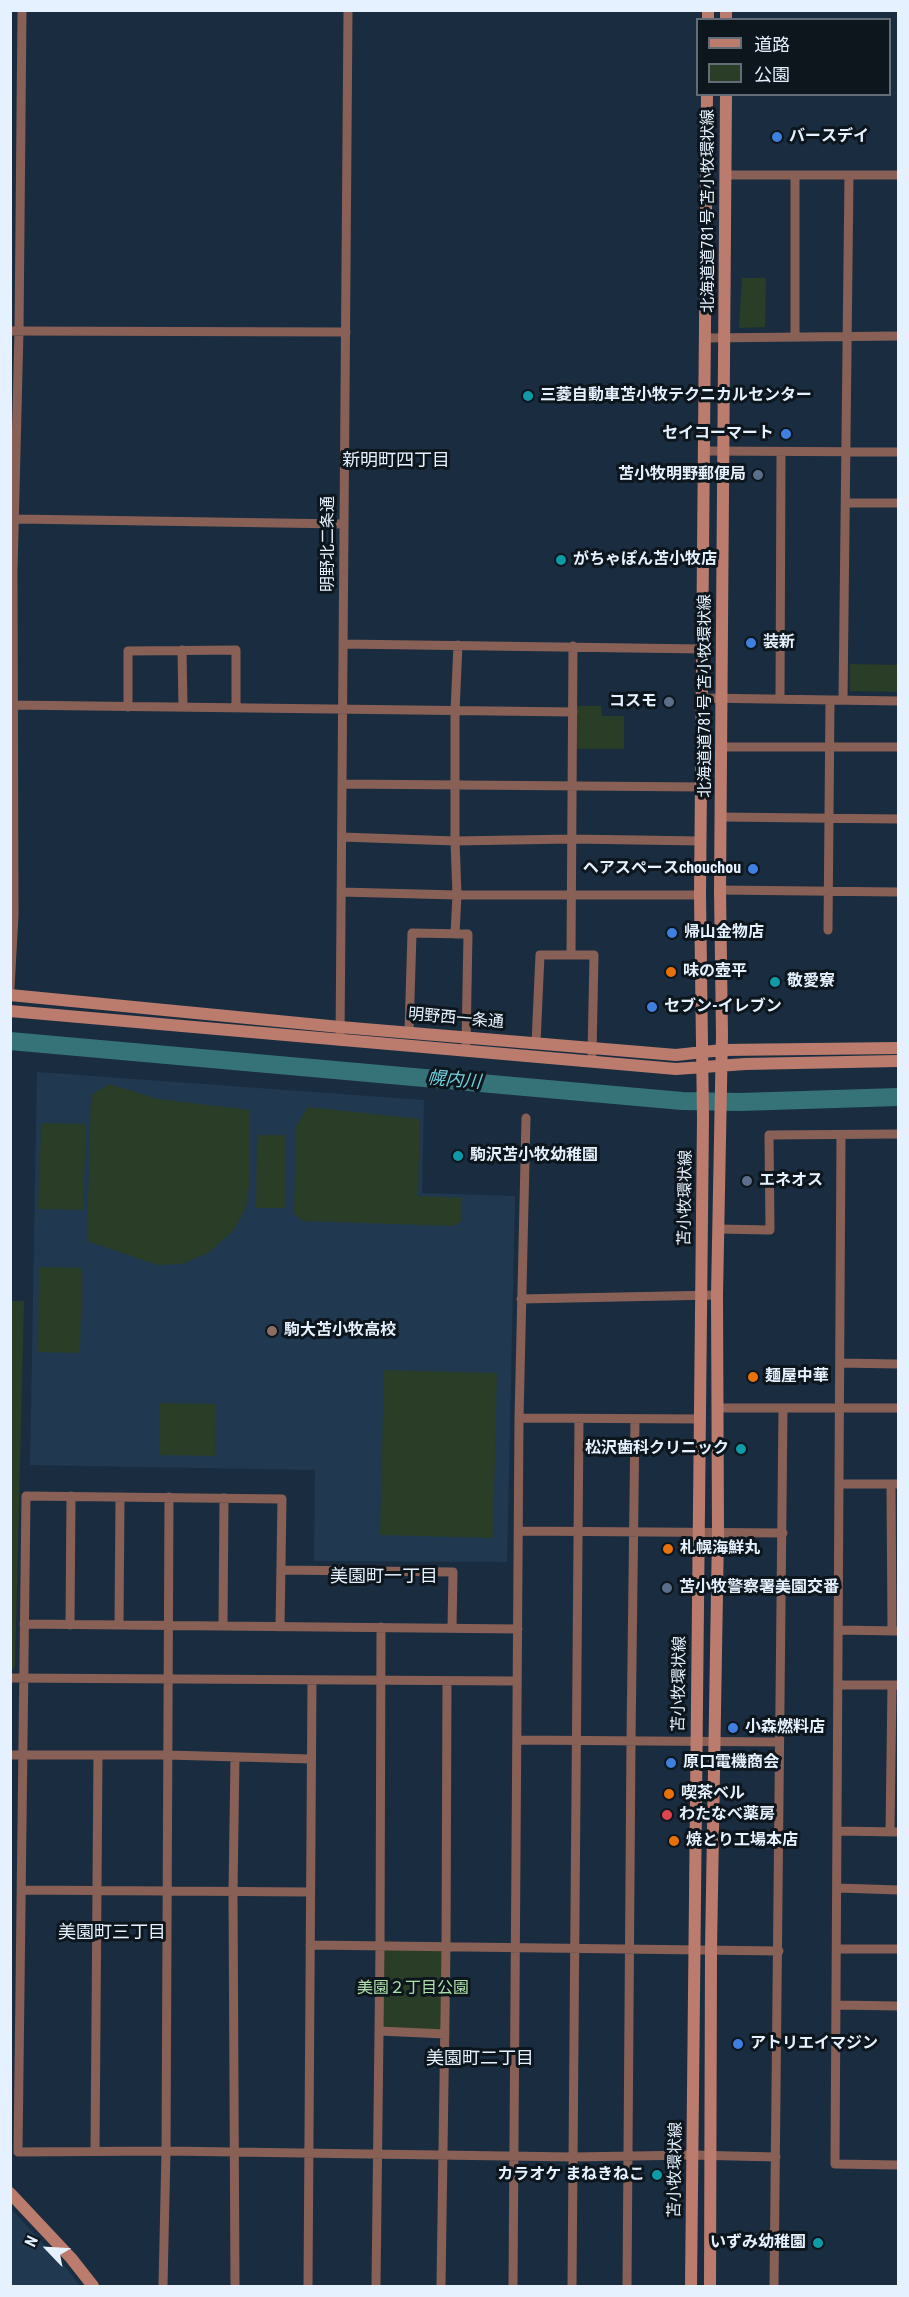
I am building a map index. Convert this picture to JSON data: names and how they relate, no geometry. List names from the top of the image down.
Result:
{
  "streets": {
    "main road": ["北海道道781号 苫小牧環状線", "明野西一条通", "苫小牧環状線"],
    "street": ["明野北二条通"]
  },
  "crossings": [
    ["北海道道781号 苫小牧環状線", "明野西一条通"],
    ["北海道道781号 苫小牧環状線", "苫小牧環状線"],
    ["明野北二条通", "明野西一条通"]
  ],
  "districts": [
    "新明町四丁目",
    "美園町一丁目",
    "美園町三丁目",
    "美園町二丁目"
  ],
  "water": ["幌内川"],
  "parks": ["美園２丁目公園"],
  "places": [
    "バースデイ",
    "三菱自動車苫小牧テクニカルセンター",
    "セイコーマート",
    "苫小牧明野郵便局",
    "がちゃぽん苫小牧店",
    "装新",
    "コスモ",
    "ヘアスペースchouchou",
    "帰山金物店",
    "味の壺平",
    "敬愛寮",
    "セブン-イレブン",
    "駒沢苫小牧幼稚園",
    "エネオス",
    "駒大苫小牧高校",
    "麺屋中華",
    "松沢歯科クリニック",
    "札幌海鮮丸",
    "苫小牧警察署美園交番",
    "小森燃料店",
    "原口電機商会",
    "喫茶ベル",
    "わたなべ薬房",
    "焼とり工場本店",
    "アトリエイマジン",
    "カラオケ まねきねこ",
    "いずみ幼稚園"
  ],
  "legend": ["道路", "公園"],
  "north": "top left"
}
